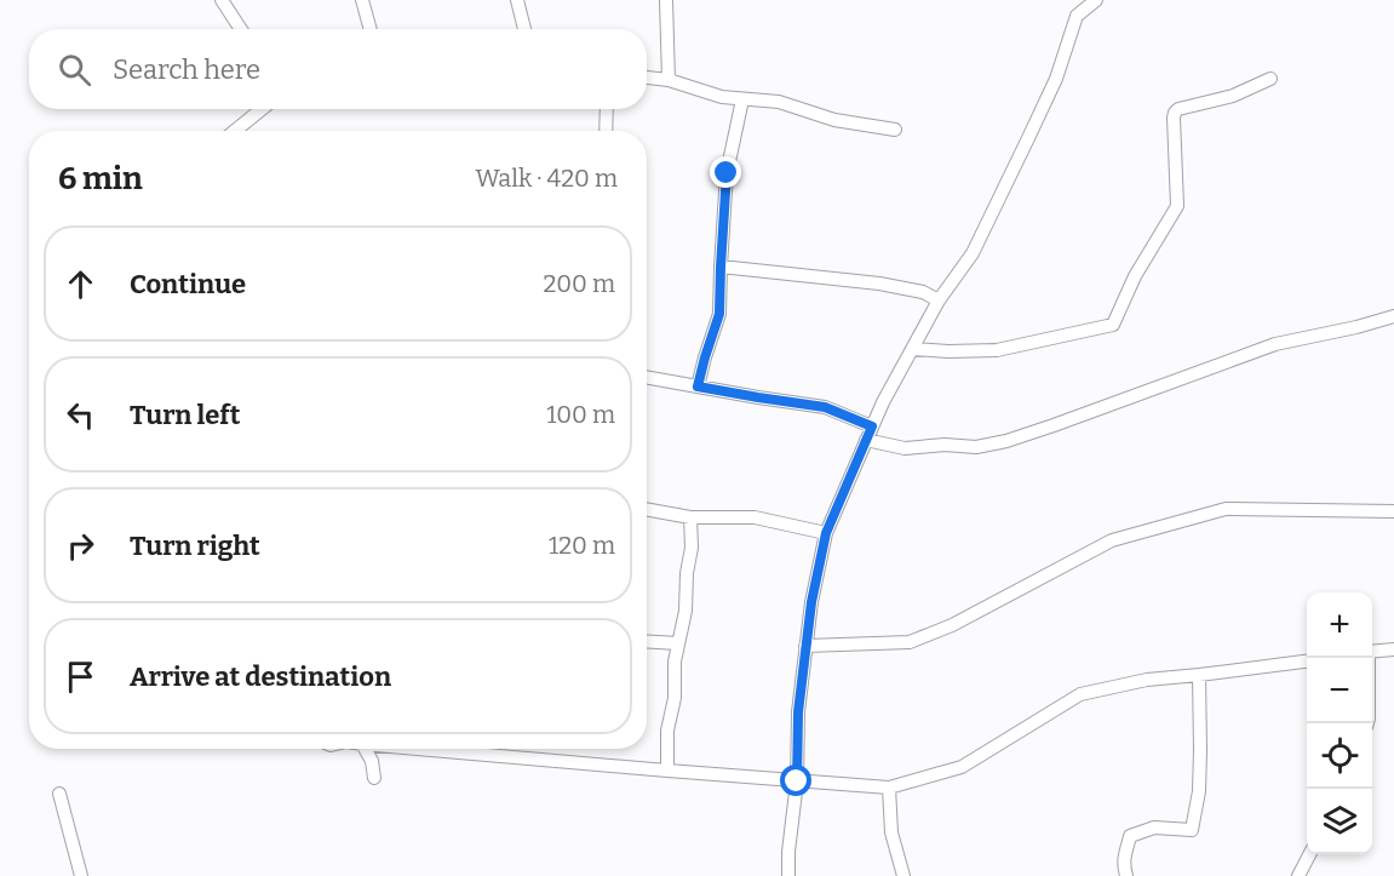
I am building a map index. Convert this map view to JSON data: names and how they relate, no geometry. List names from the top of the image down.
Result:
{
  "page": {
    "search": "Search here",
    "heading": ["6 min", "Walk · 420 m"],
    "list": [
      ["Continue", "200 m"],
      ["Turn left", "100 m"],
      ["Turn right", "120 m"],
      "Arrive at destination"
    ],
    "map_buttons": ["+", "−"]
  }
}
